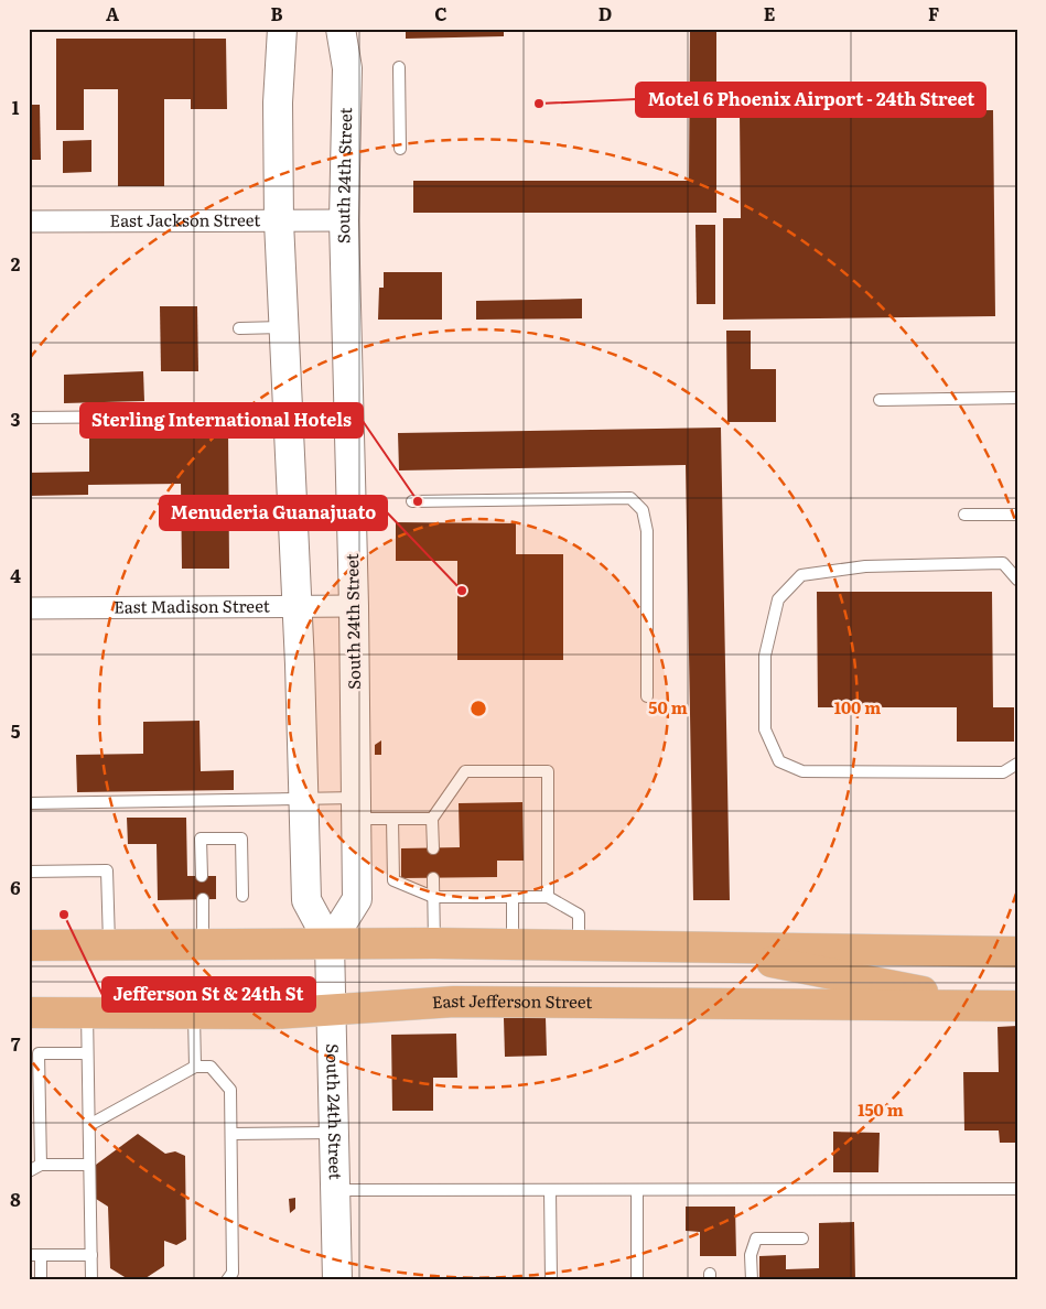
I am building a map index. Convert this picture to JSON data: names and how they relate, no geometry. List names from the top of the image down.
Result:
{
  "streets": {
    "main road": ["South 24th Street", "East Jefferson Street"],
    "street": ["East Jackson Street", "East Madison Street"]
  },
  "crossings": [
    ["South 24th Street", "East Jackson Street"],
    ["South 24th Street", "East Madison Street"],
    ["South 24th Street", "East Jefferson Street"]
  ],
  "places": [
    "Motel 6 Phoenix Airport - 24th Street",
    "Sterling International Hotels",
    "Menuderia Guanajuato",
    "Jefferson St & 24th St"
  ],
  "grid": {
    "columns": [
      "A",
      "B",
      "C",
      "D",
      "E",
      "F"
    ],
    "rows": [
      "1",
      "2",
      "3",
      "4",
      "5",
      "6",
      "7",
      "8"
    ]
  },
  "rings": ["50 m", "100 m", "150 m"]
}
